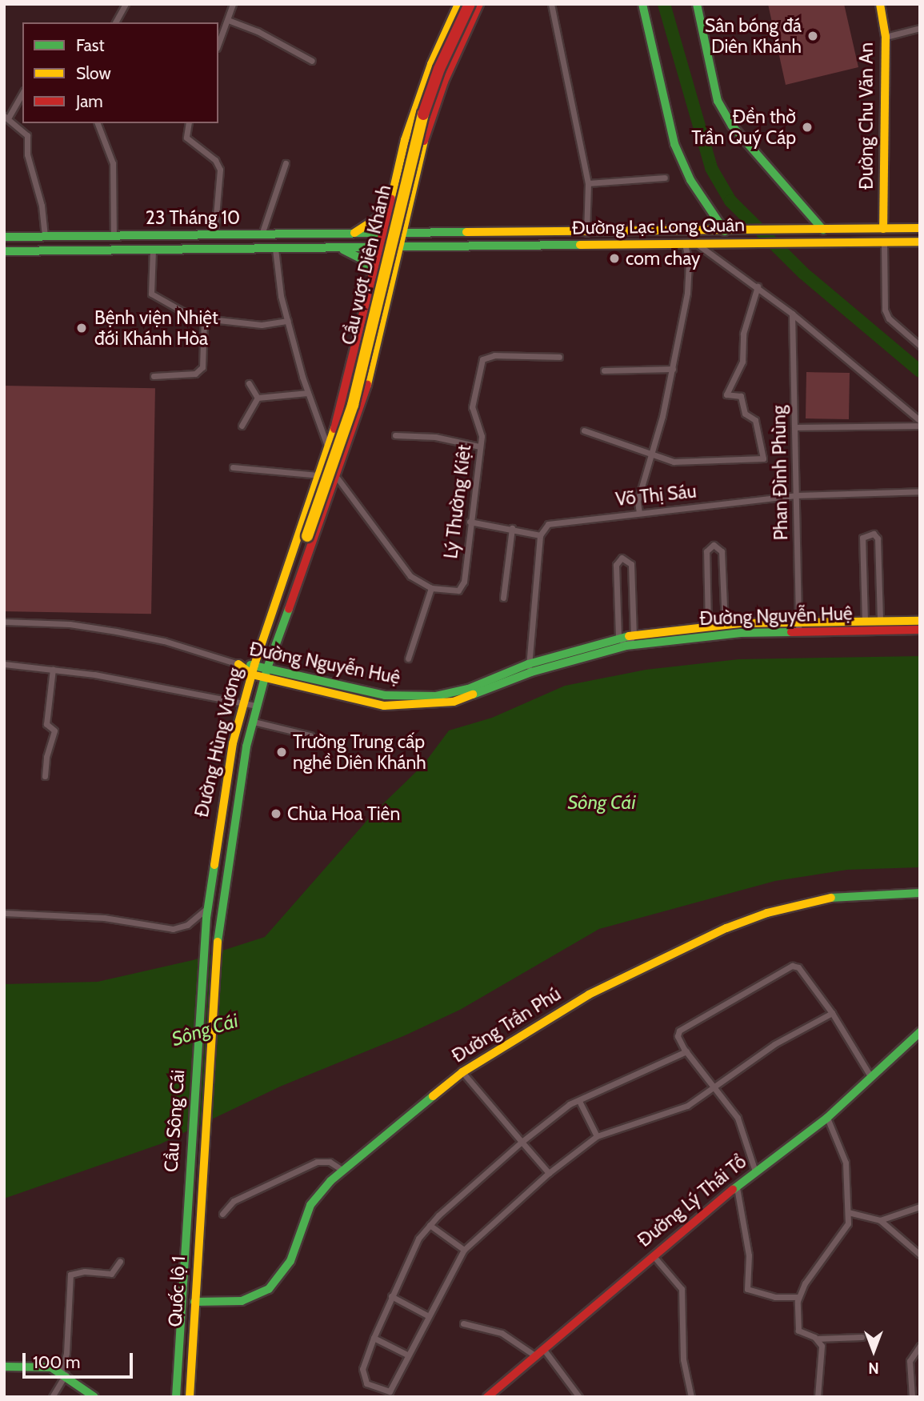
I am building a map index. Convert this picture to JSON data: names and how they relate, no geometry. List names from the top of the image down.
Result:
{
  "streets": {
    "main road": [
      "Đường Chu Văn An",
      "23 Tháng 10",
      "Đường Lạc Long Quân",
      "Cầu vượt Diên Khánh",
      "Đường Nguyễn Huệ",
      "Đường Hùng Vương",
      "Đường Trần Phú",
      "Cầu Sông Cái",
      "Đường Lý Thái Tổ",
      "Quốc lộ 1"
    ],
    "street": ["Phan Đình Phùng", "Võ Thị Sáu", "Lý Thường Kiệt"]
  },
  "crossings": [
    ["Đường Chu Văn An", "Đường Lạc Long Quân"],
    ["23 Tháng 10", "Đường Lạc Long Quân"],
    ["Cầu vượt Diên Khánh", "Đường Hùng Vương"],
    ["Phan Đình Phùng", "Võ Thị Sáu"],
    ["Phan Đình Phùng", "Đường Nguyễn Huệ"],
    ["Đường Nguyễn Huệ", "Đường Hùng Vương"],
    ["Đường Hùng Vương", "Cầu Sông Cái"],
    ["Đường Trần Phú", "Quốc lộ 1"],
    ["Cầu Sông Cái", "Quốc lộ 1"]
  ],
  "water": ["Sông Cái"],
  "places": [
    "Sân bóng đá Diên Khánh",
    "Đền thờ Trần Quý Cáp",
    "com chay",
    "Bệnh viện Nhiệt đới Khánh Hòa",
    "Trường Trung cấp nghề Diên Khánh",
    "Chùa Hoa Tiên"
  ],
  "legend": ["Fast", "Slow", "Jam"],
  "scale_bar": "100 m",
  "north": "bottom"
}
